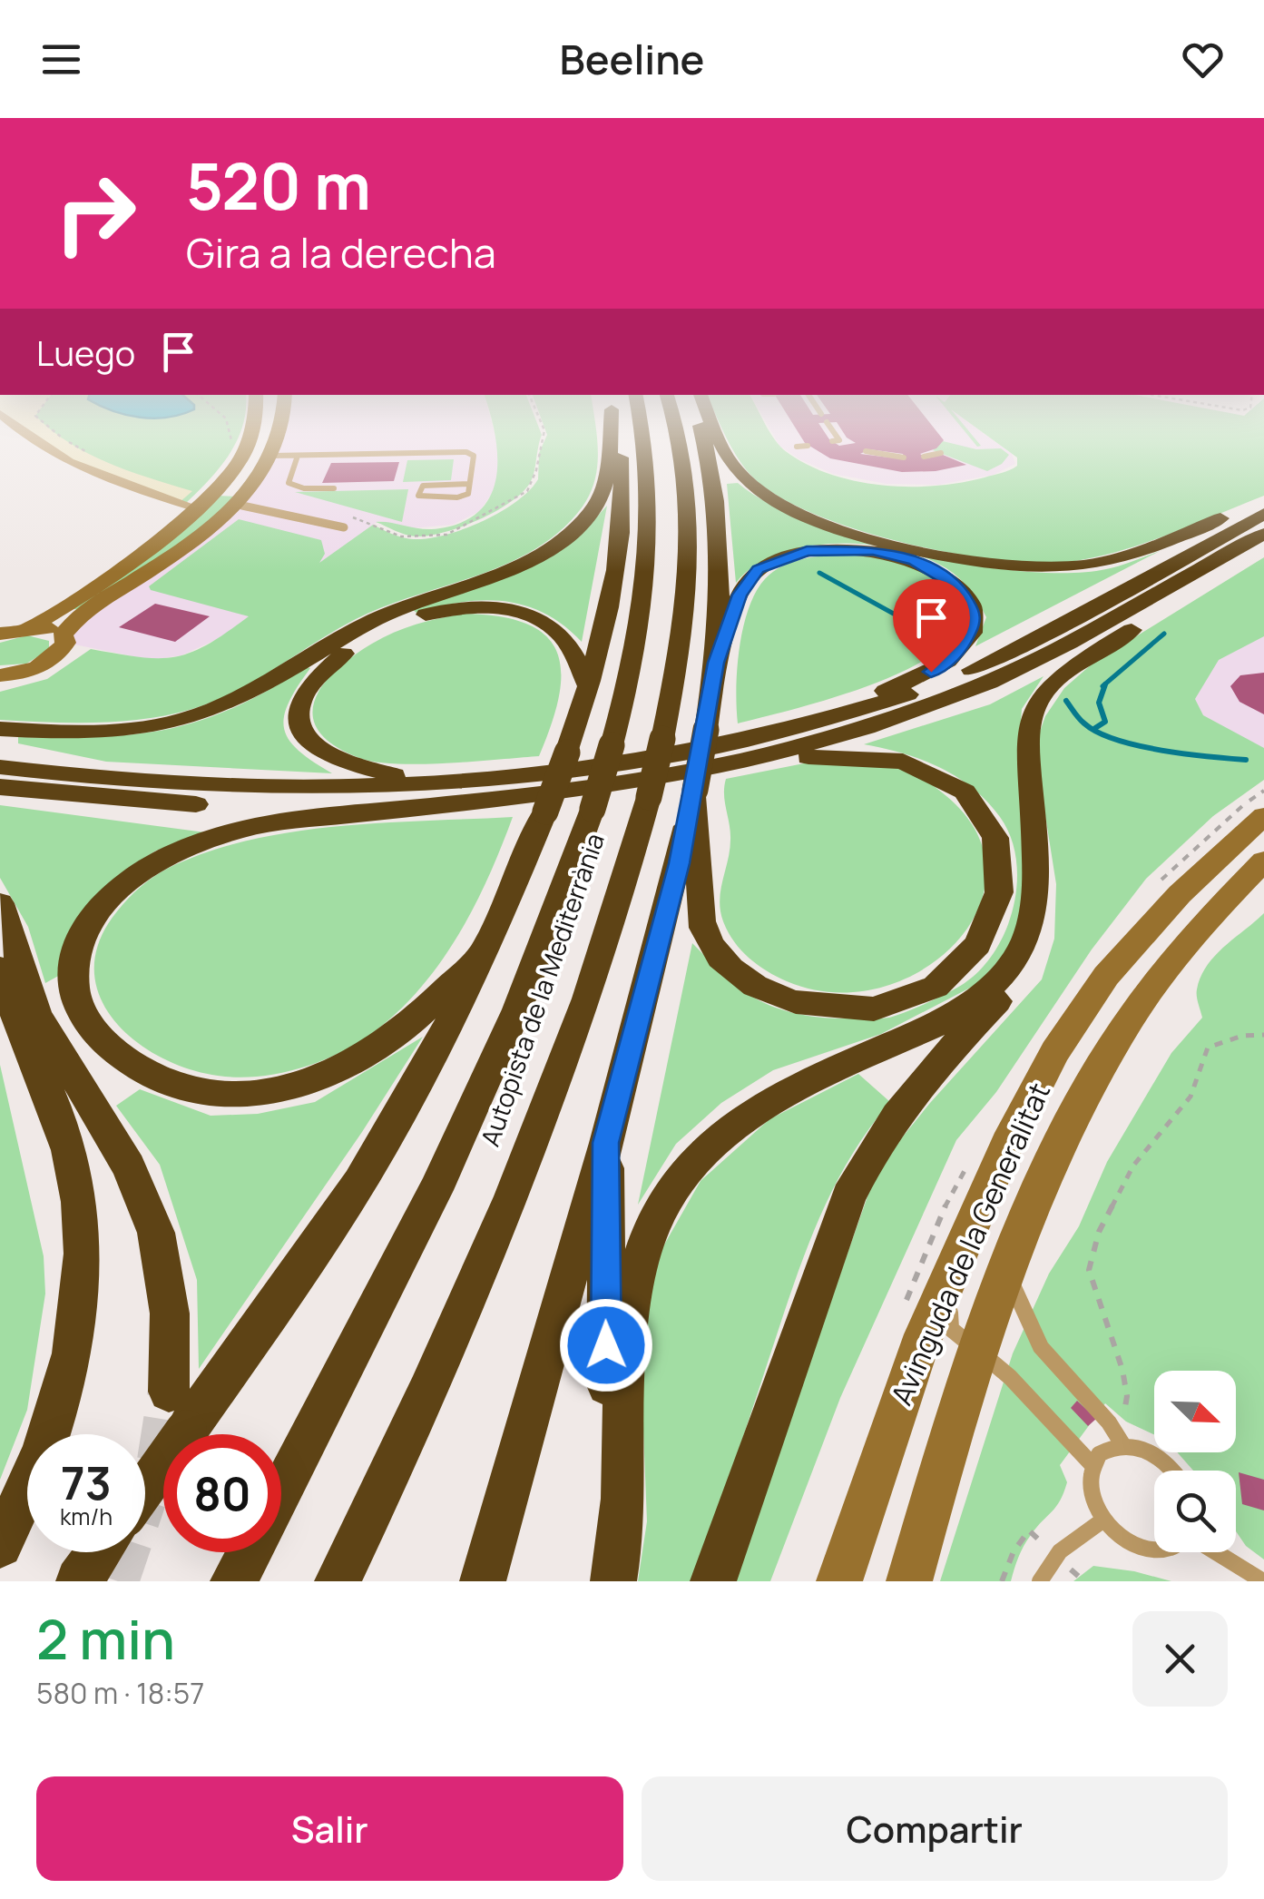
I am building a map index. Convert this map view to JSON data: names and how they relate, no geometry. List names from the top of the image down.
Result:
{
  "streets": {
    "highway": ["Autopista de la Mediterrània"],
    "street": ["Avinguda de la Generalitat"]
  },
  "north": "bottom right",
  "page": {
    "header": "Beeline",
    "turn": ["520 m", "Gira a la derecha"],
    "then": "Luego",
    "speed": "73 km/h",
    "limit": "80",
    "heading": ["2 min", "580 m · 18:57"],
    "buttons": ["Salir", "Compartir"]
  }
}
